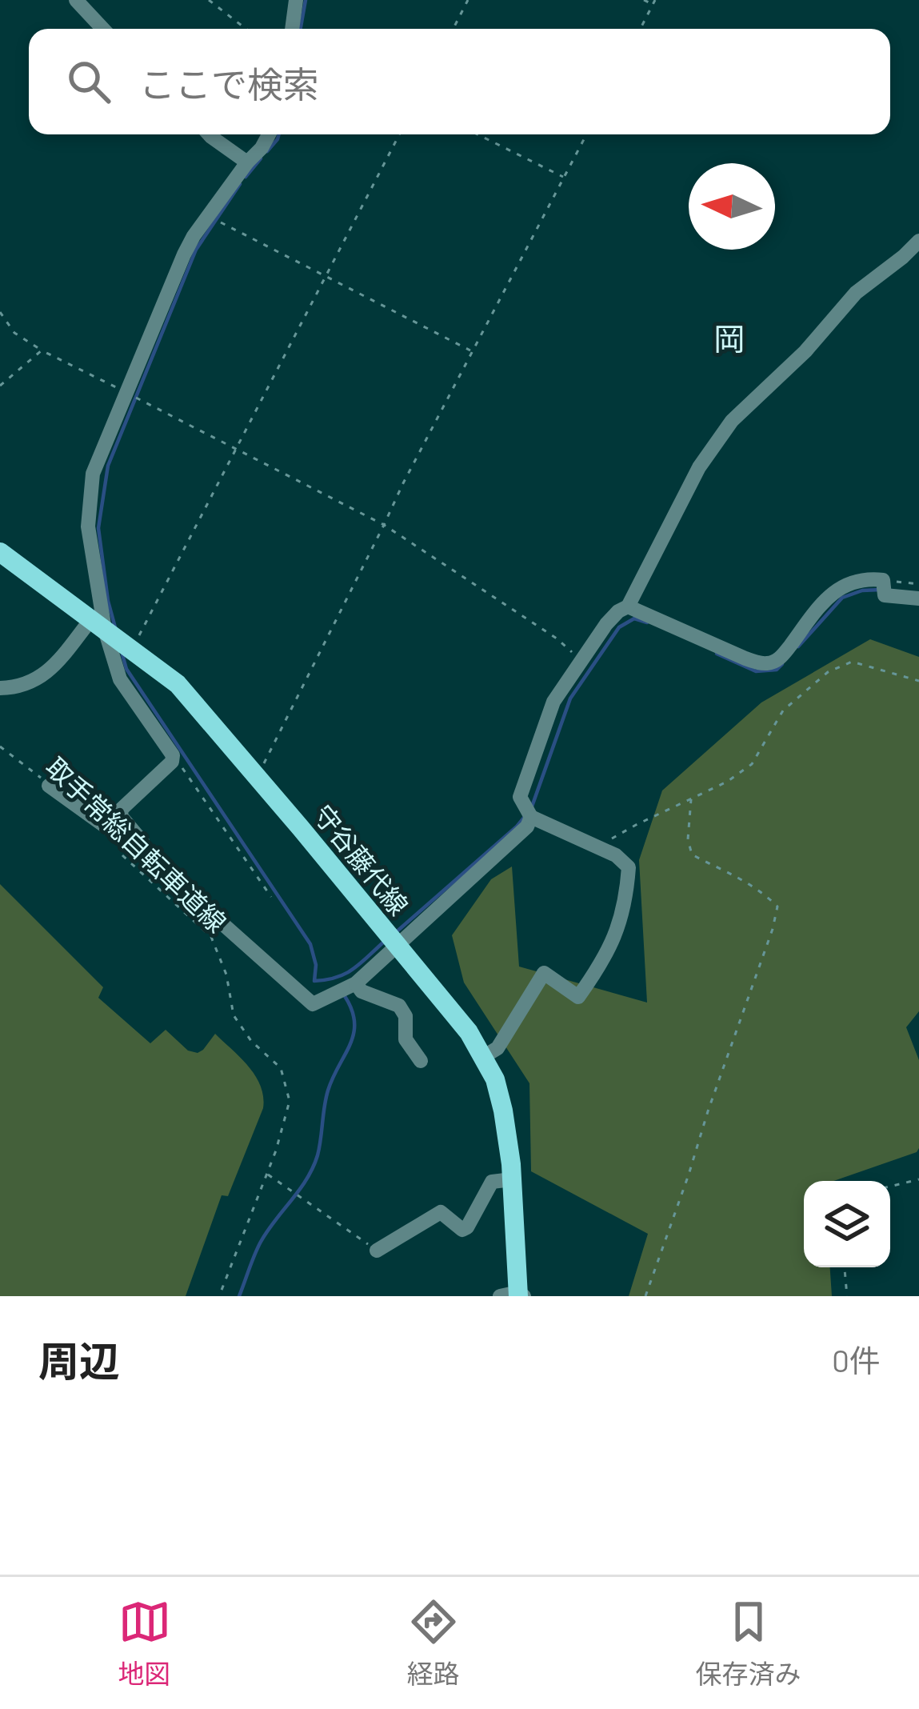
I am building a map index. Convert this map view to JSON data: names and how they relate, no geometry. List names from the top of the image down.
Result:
{
  "streets": {
    "main road": ["守谷藤代線"],
    "path": ["取手常総自転車道線"]
  },
  "districts": ["岡"],
  "north": "left",
  "page": {
    "search": "ここで検索",
    "heading": ["周辺", "0件"],
    "nav": ["地図", "経路", "保存済み"]
  }
}
